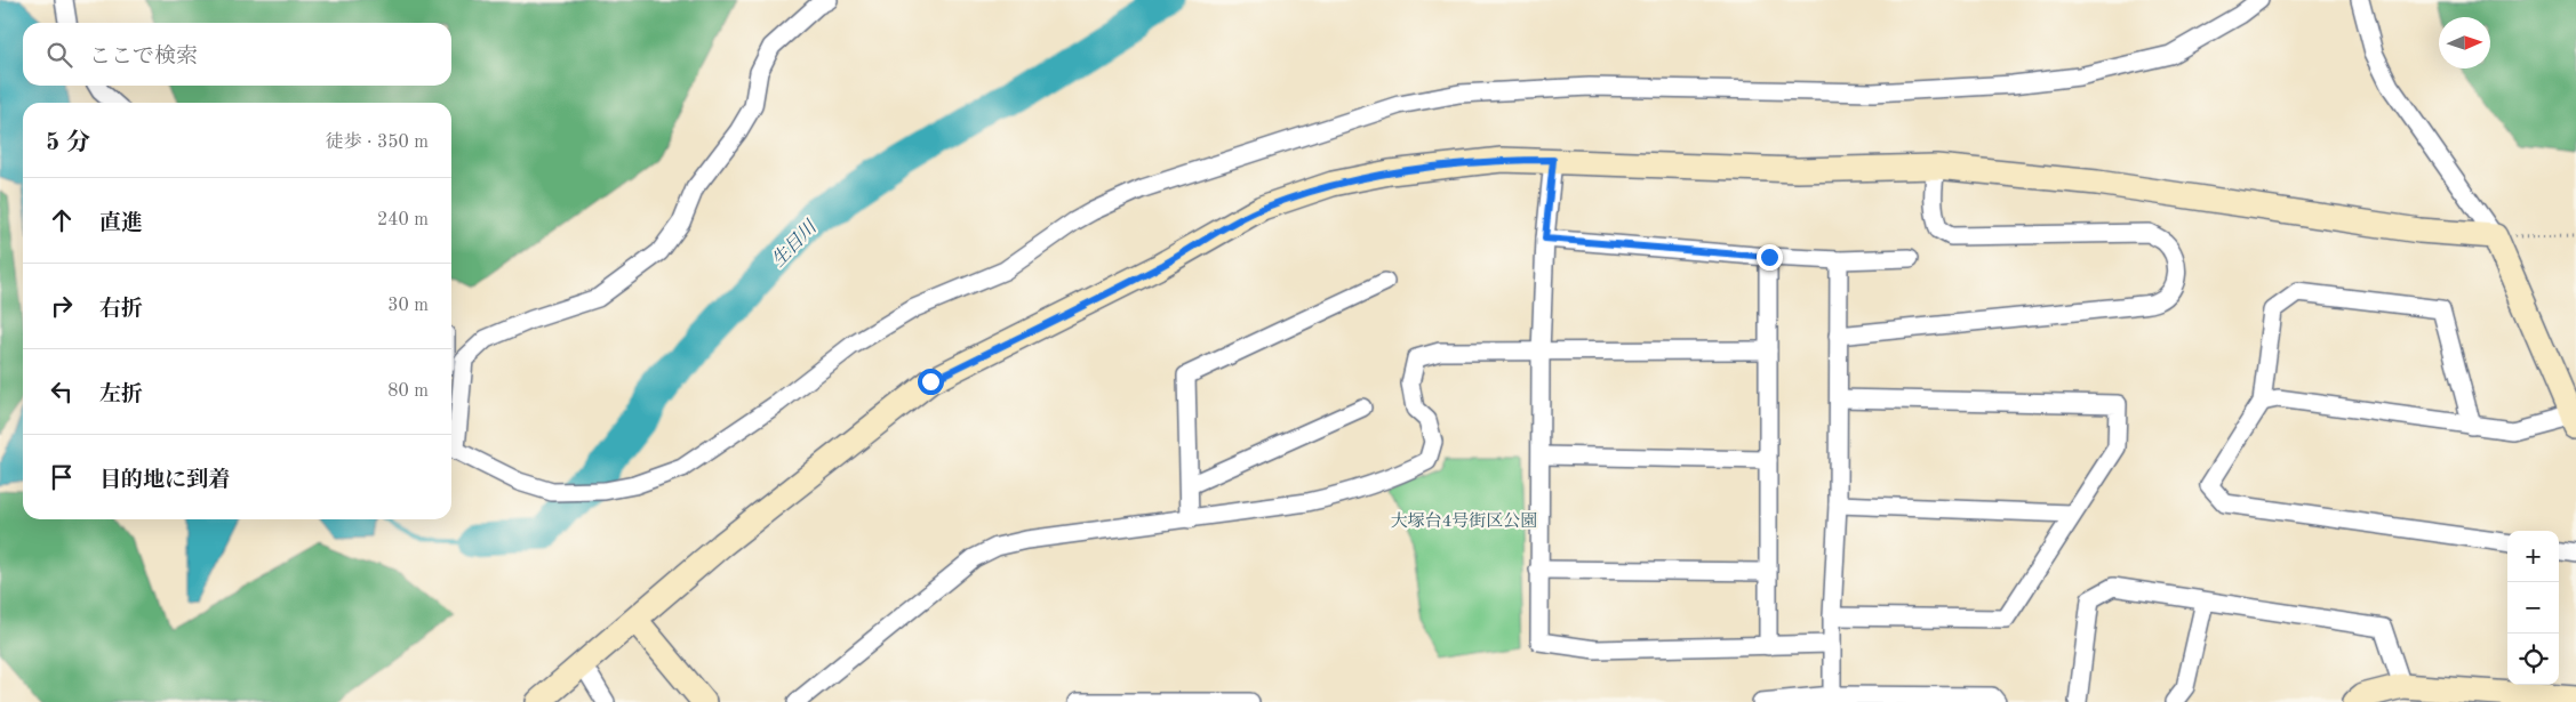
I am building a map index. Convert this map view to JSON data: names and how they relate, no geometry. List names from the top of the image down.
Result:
{
  "water": ["生目川"],
  "parks": ["大塚台4号街区公園"],
  "north": "right",
  "page": {
    "search": "ここで検索",
    "heading": ["5 分", "徒歩 · 350 m"],
    "list": [
      ["直進", "240 m"],
      ["右折", "30 m"],
      ["左折", "80 m"],
      "目的地に到着"
    ],
    "map_buttons": ["+", "−"]
  }
}
